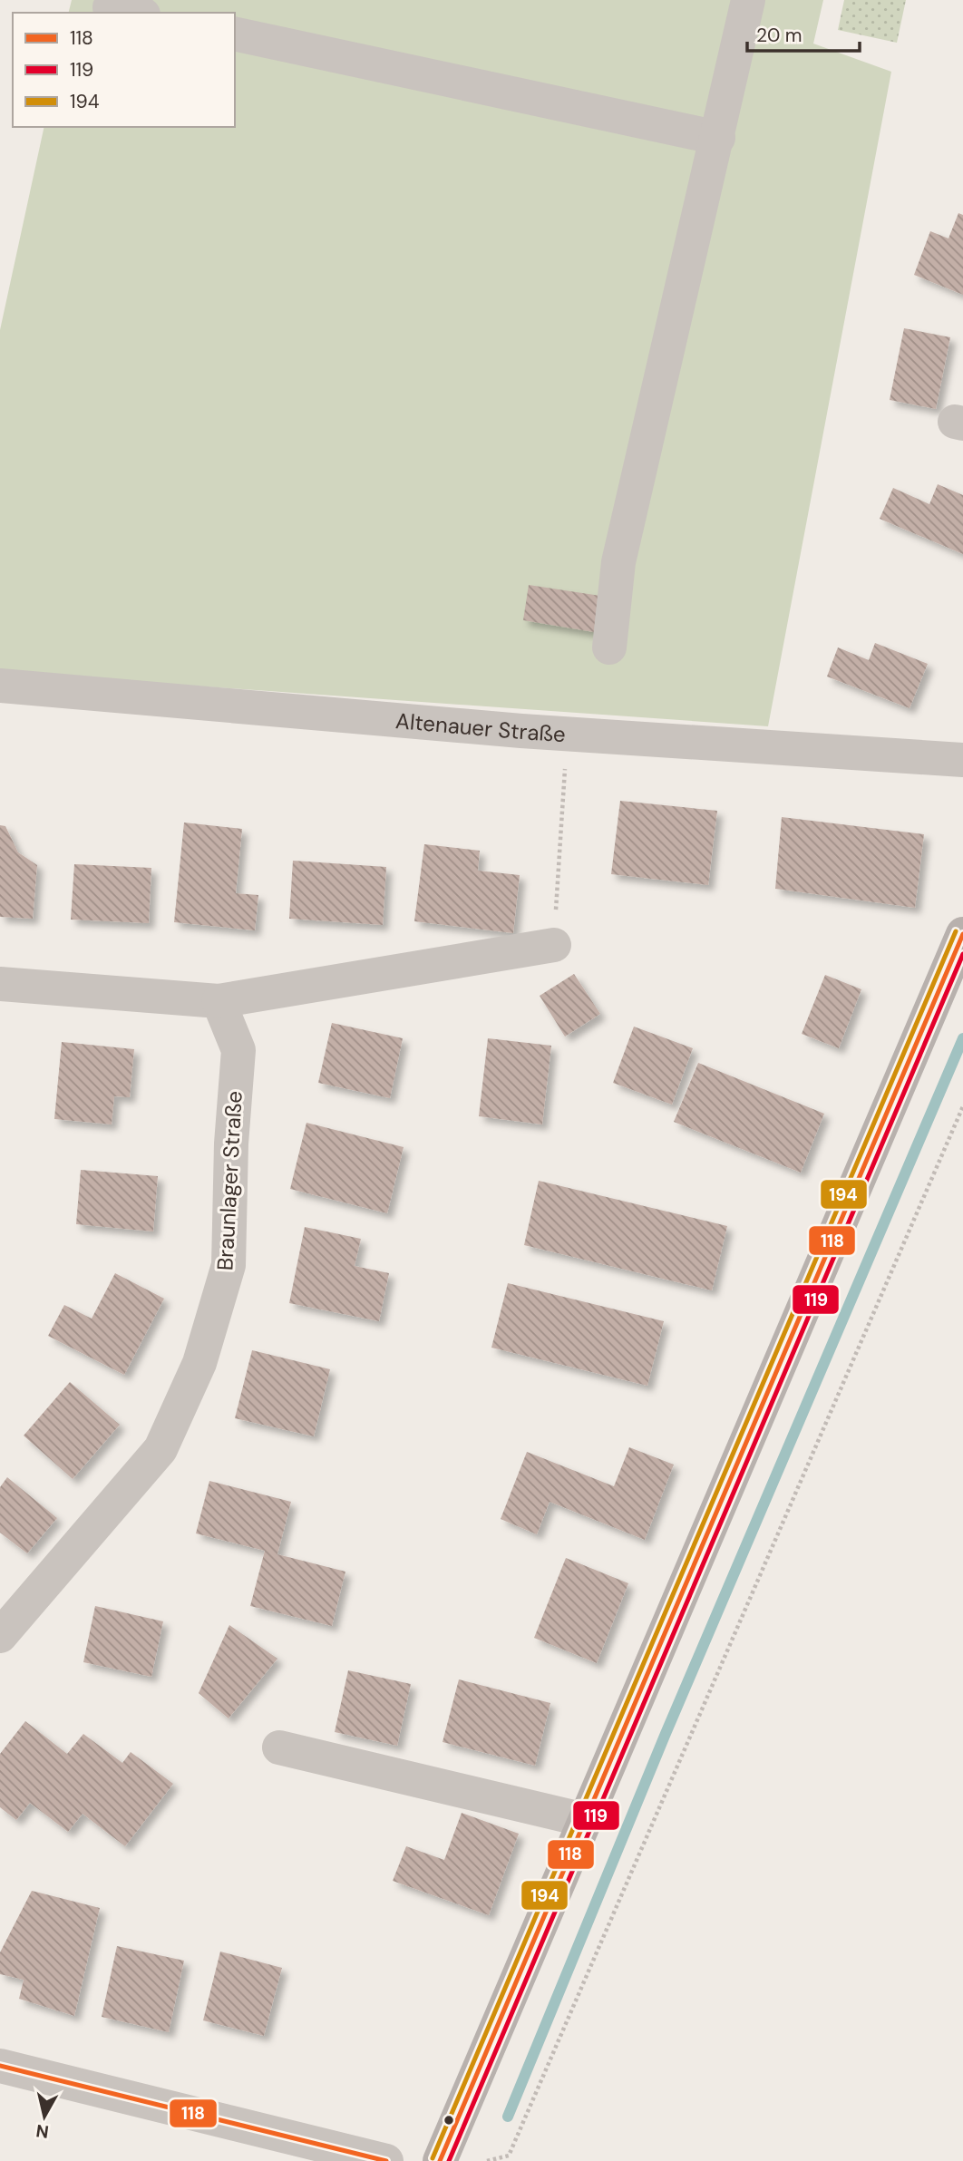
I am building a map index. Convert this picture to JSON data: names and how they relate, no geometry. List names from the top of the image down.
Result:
{
  "streets": {
    "street": ["Altenauer Straße", "Braunlager Straße"]
  },
  "lines": ["transit line 194", "transit line 118", "transit line 119"],
  "legend": ["118", "119", "194"],
  "scale_bar": "20 m",
  "north": "bottom"
}
